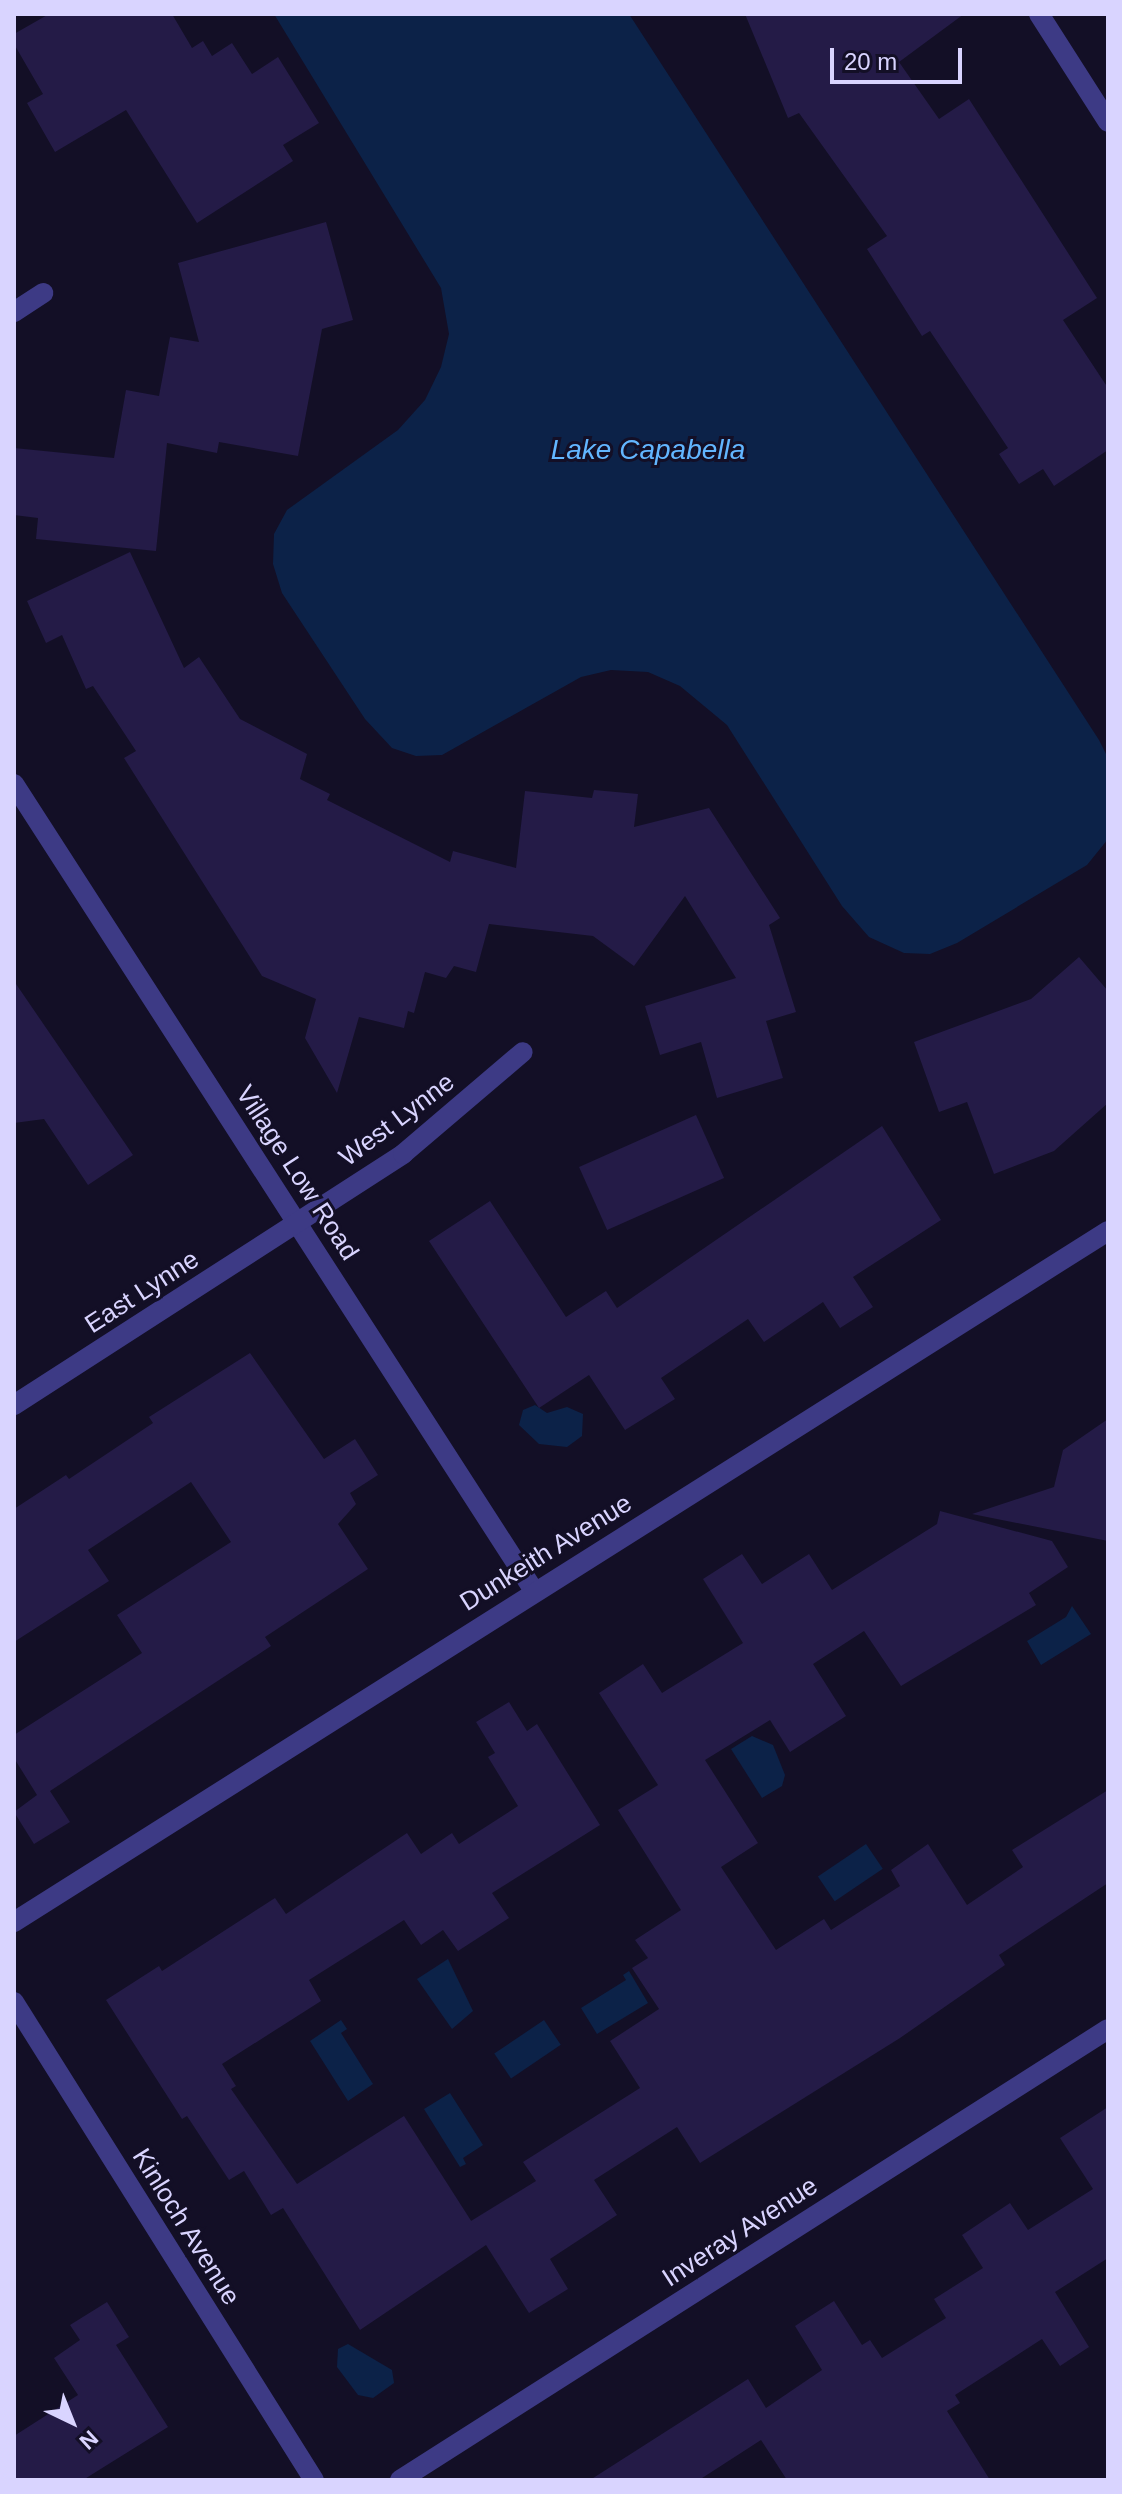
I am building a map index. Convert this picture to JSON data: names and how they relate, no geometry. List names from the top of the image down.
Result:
{
  "streets": {
    "street": [
      "West Lynne",
      "Village Low Road",
      "East Lynne",
      "Dunkeith Avenue",
      "Kinloch Avenue",
      "Inveray Avenue"
    ]
  },
  "crossings": [
    ["West Lynne", "Village Low Road"],
    ["West Lynne", "East Lynne"],
    ["Village Low Road", "East Lynne"],
    ["Village Low Road", "Dunkeith Avenue"]
  ],
  "water": ["Lake Capabella"],
  "scale_bar": "20 m",
  "north": "bottom right"
}
